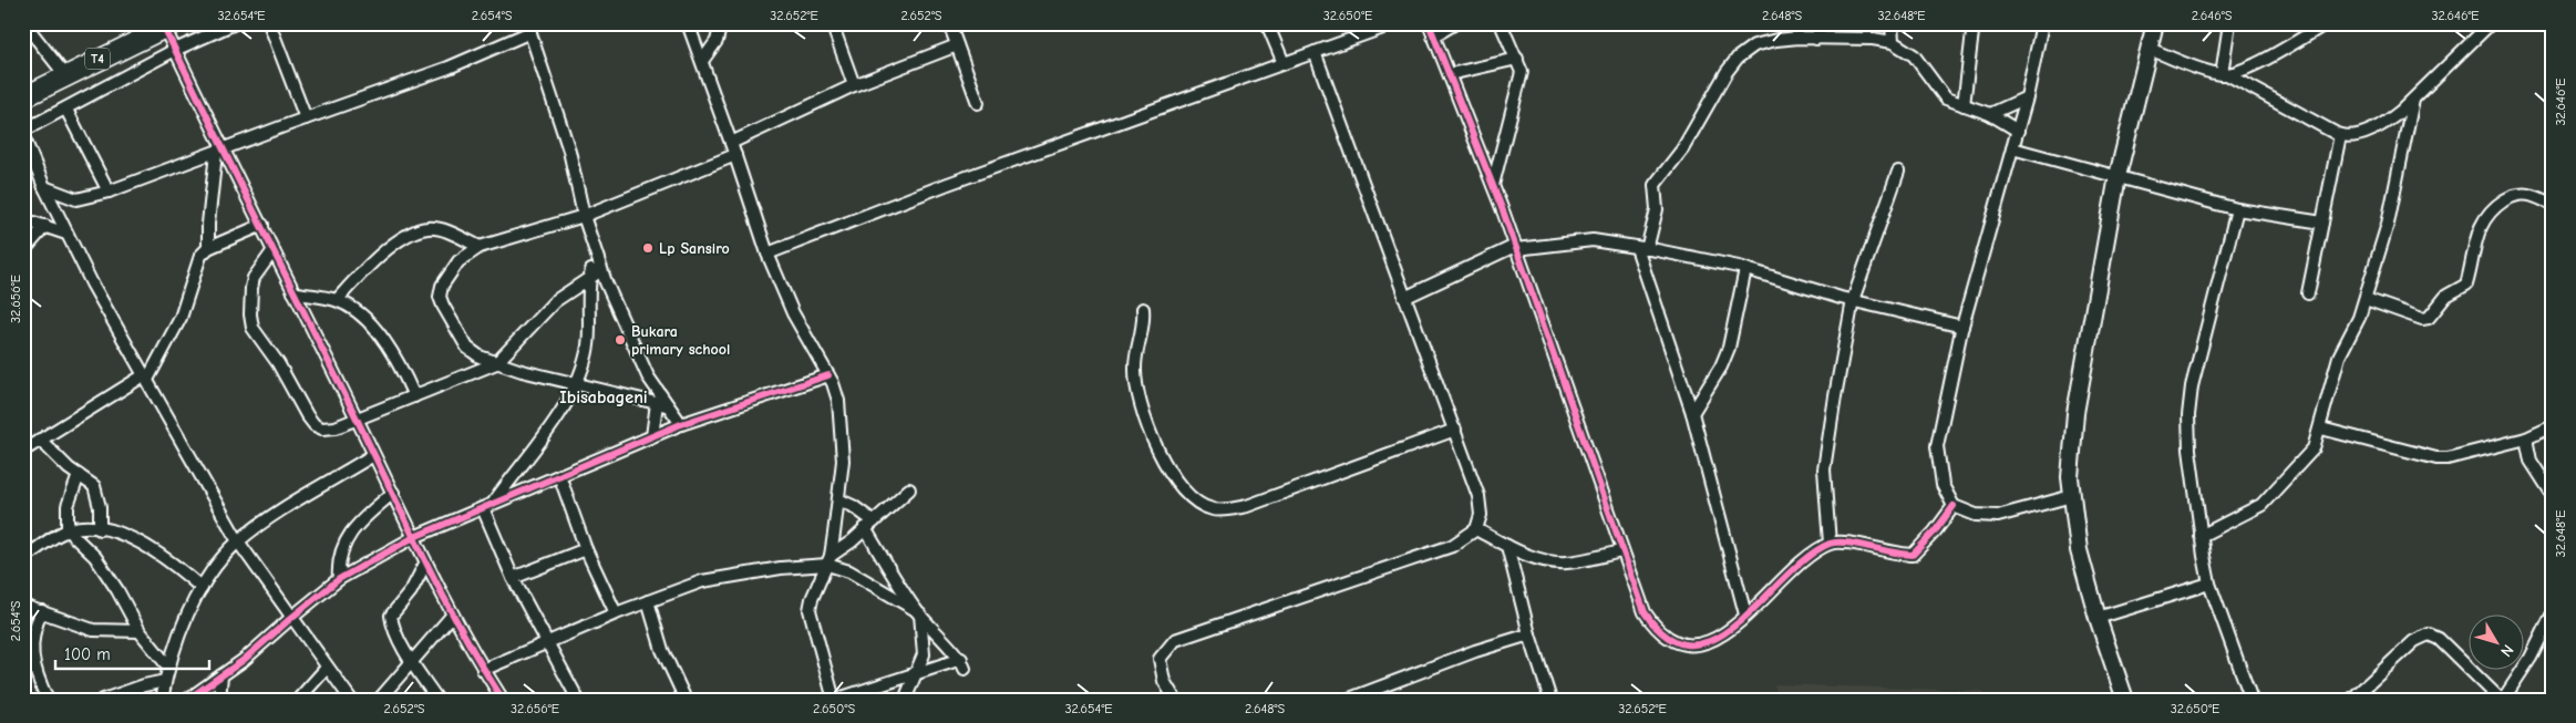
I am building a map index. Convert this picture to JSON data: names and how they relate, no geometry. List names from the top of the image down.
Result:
{
  "streets": {
    "highway": ["T4"]
  },
  "districts": ["Ibisabageni"],
  "places": ["Lp Sansiro", "Bukara primary school"],
  "scale_bar": "100 m",
  "north": "bottom right",
  "coordinates": [
    "32.654°E",
    "2.654°S",
    "32.652°E",
    "2.652°S",
    "32.650°E",
    "2.648°S",
    "32.648°E",
    "2.646°S",
    "32.646°E",
    "32.656°E",
    "2.650°S"
  ]
}
